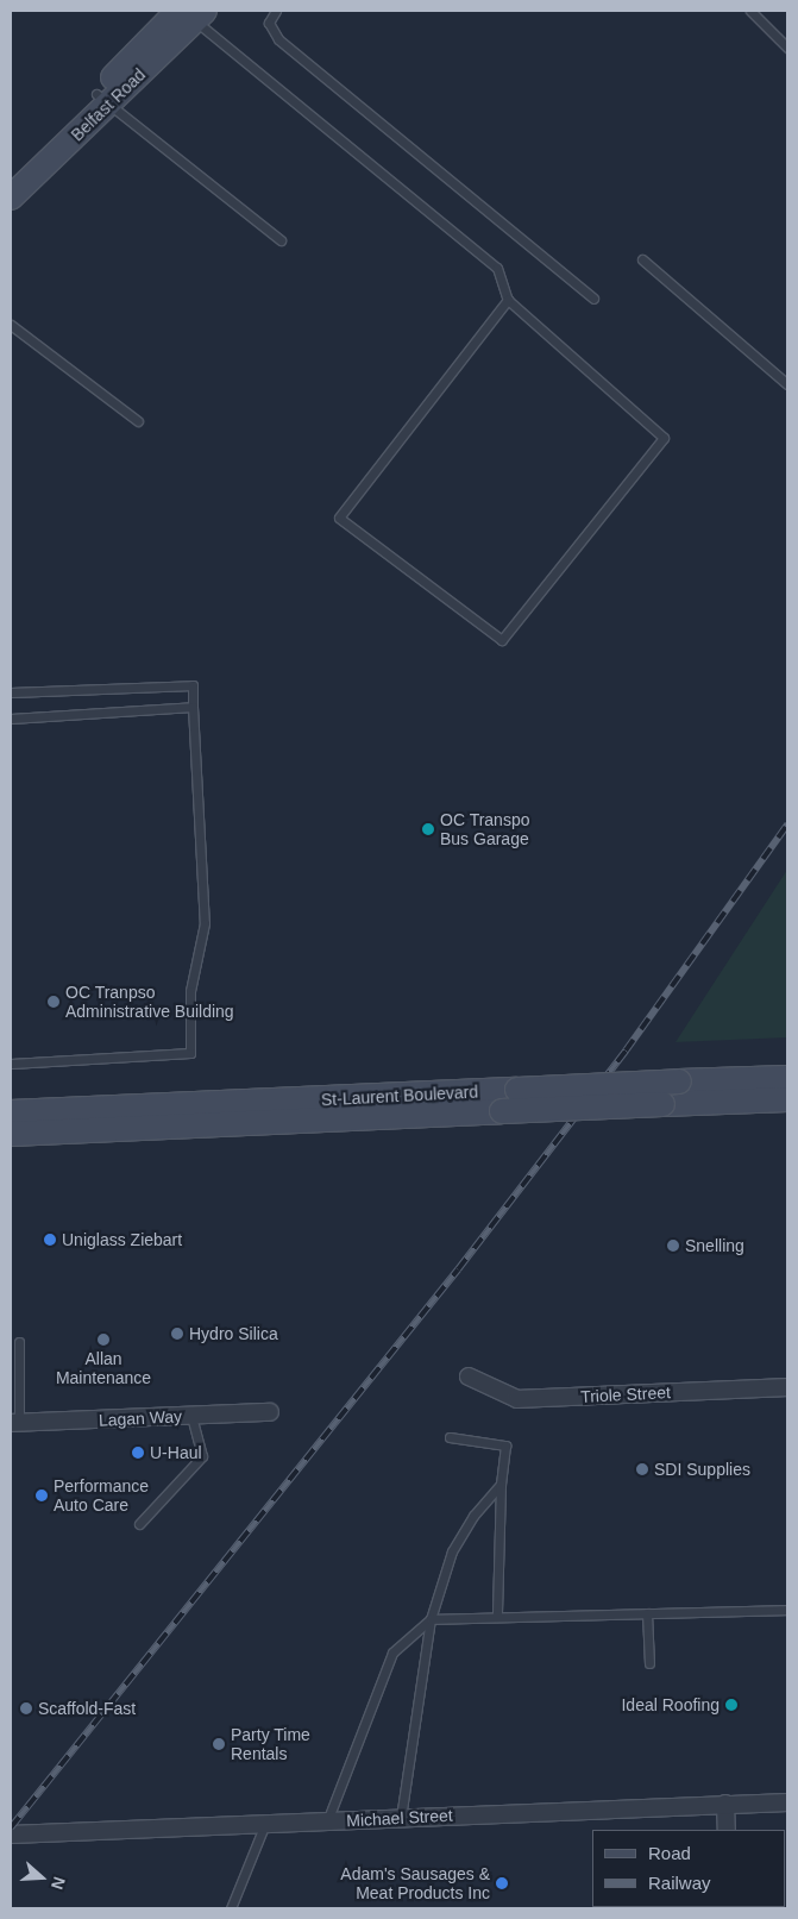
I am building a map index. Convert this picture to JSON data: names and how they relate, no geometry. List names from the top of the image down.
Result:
{
  "streets": {
    "main road": ["Belfast Road", "St-Laurent Boulevard"],
    "street": ["Triole Street", "Lagan Way", "Michael Street"]
  },
  "places": [
    "OC Transpo Bus Garage",
    "OC Tranpso Administrative Building",
    "Uniglass Ziebart",
    "Snelling",
    "Hydro Silica",
    "Allan Maintenance",
    "U-Haul",
    "SDI Supplies",
    "Performance Auto Care",
    "Ideal Roofing",
    "Scaffold-Fast",
    "Party Time Rentals",
    "Adam's Sausages & Meat Products Inc"
  ],
  "legend": ["Road", "Railway"],
  "north": "right"
}
